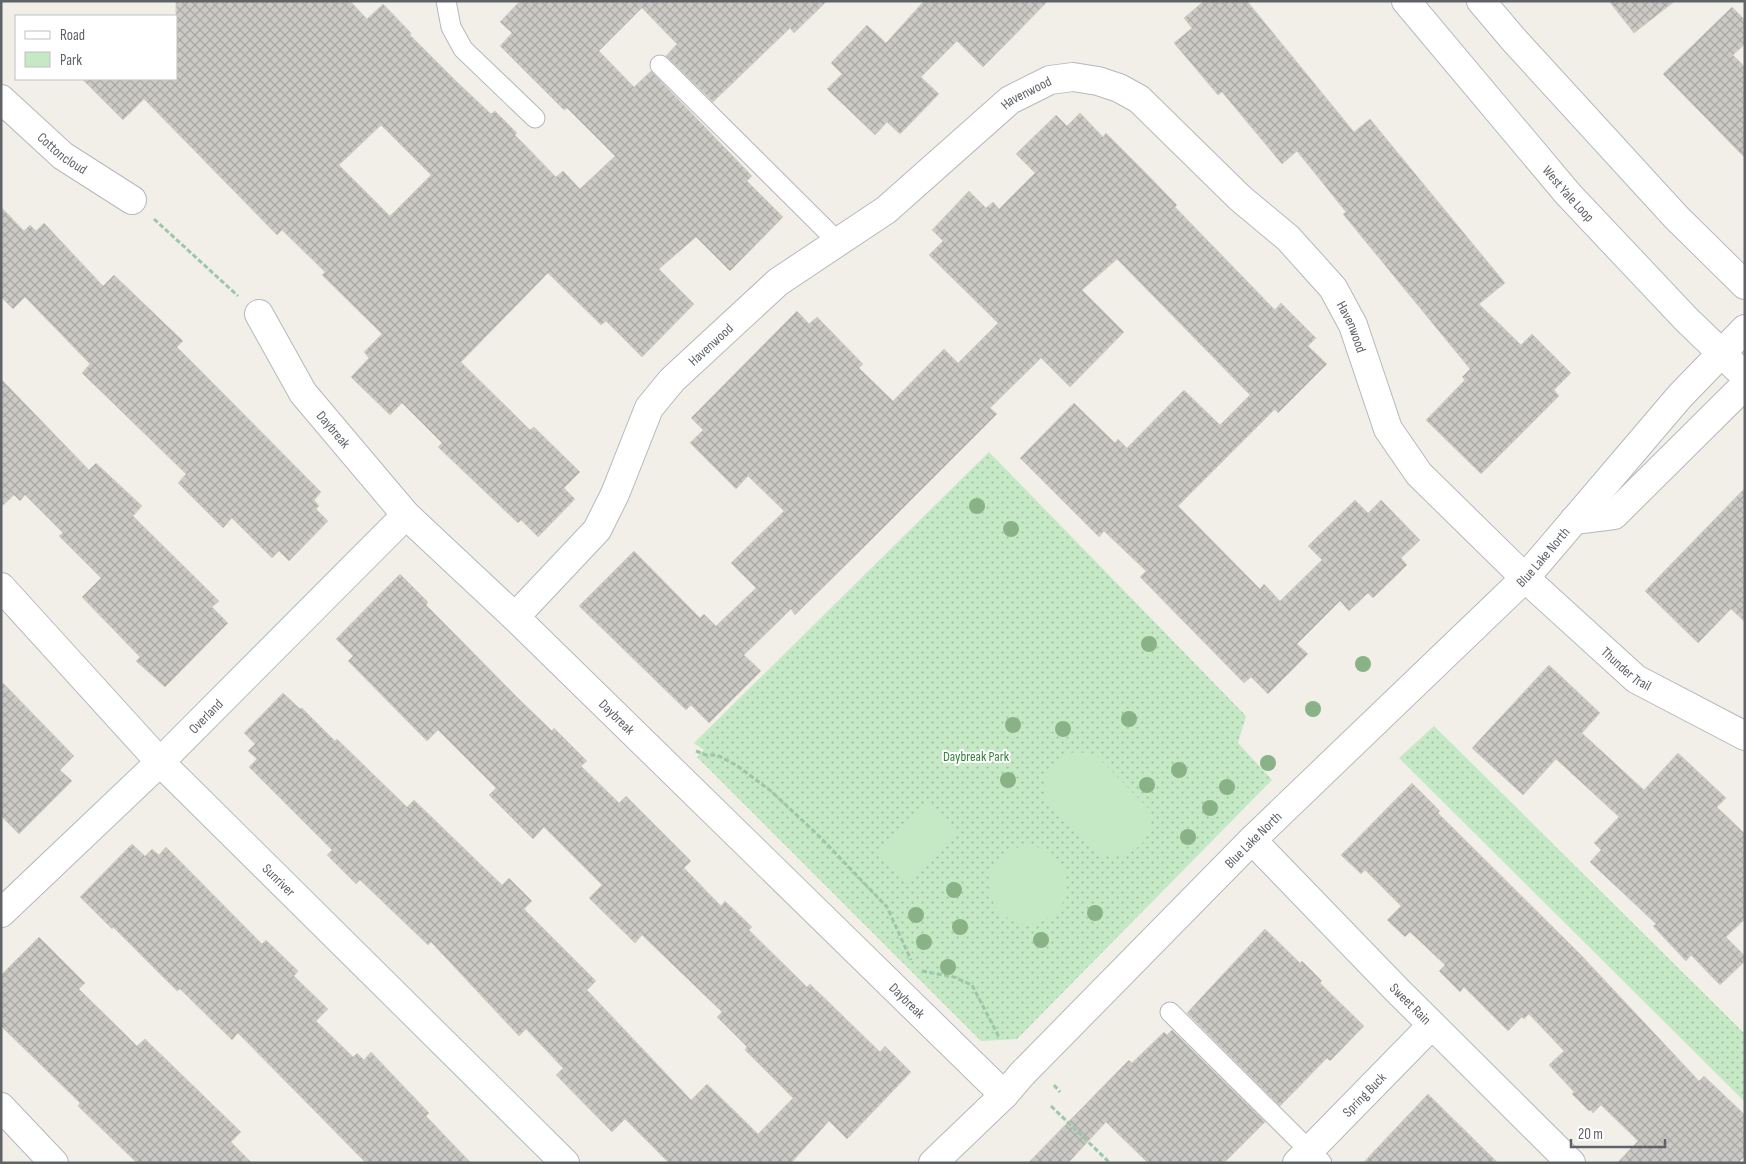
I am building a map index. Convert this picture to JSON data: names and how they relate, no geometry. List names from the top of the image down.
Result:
{
  "streets": {
    "street": [
      "Havenwood",
      "Cottoncloud",
      "West Yale Loop",
      "Daybreak",
      "Blue Lake North",
      "Thunder Trail",
      "Overland",
      "Sunriver",
      "Sweet Rain",
      "Spring Buck"
    ]
  },
  "crossings": [
    ["Havenwood", "Daybreak"],
    ["Havenwood", "Blue Lake North"],
    ["Havenwood", "Thunder Trail"],
    ["West Yale Loop", "Blue Lake North"],
    ["Daybreak", "Blue Lake North"],
    ["Daybreak", "Overland"],
    ["Blue Lake North", "Thunder Trail"],
    ["Blue Lake North", "Sweet Rain"],
    ["Overland", "Sunriver"],
    ["Sweet Rain", "Spring Buck"]
  ],
  "parks": ["Daybreak Park"],
  "legend": ["Road", "Park"],
  "scale_bar": "20 m"
}
